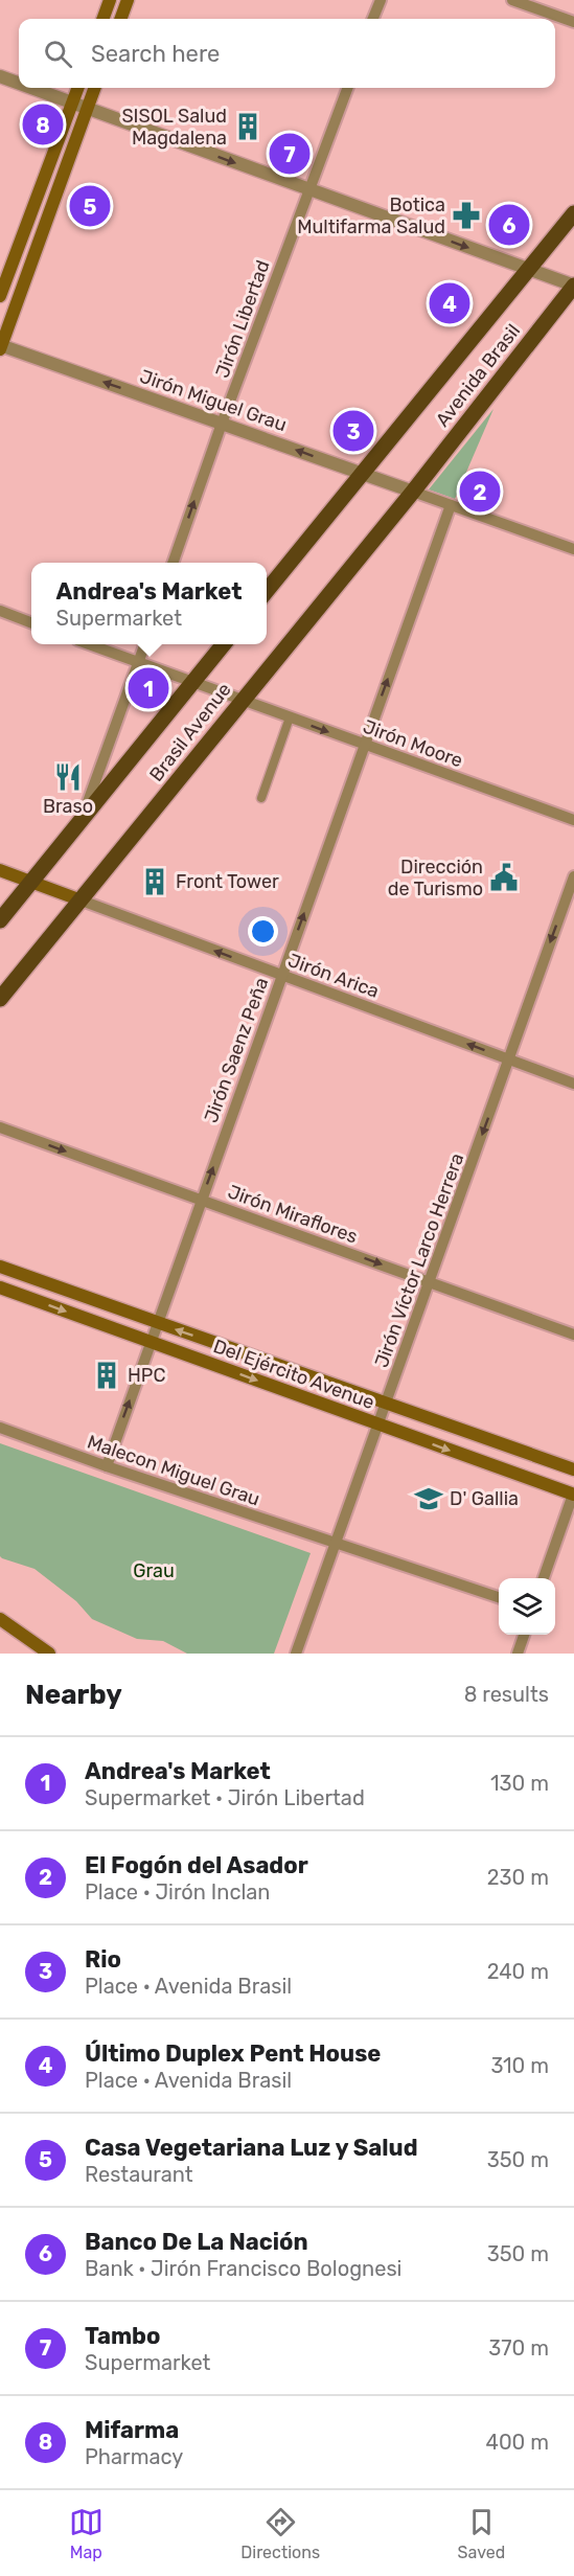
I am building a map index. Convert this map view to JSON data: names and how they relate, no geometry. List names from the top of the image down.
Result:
{
  "streets": {
    "main road": ["Avenida Brasil", "Brasil Avenue", "Del Ejército Avenue"],
    "street": [
      "Jirón Libertad",
      "Jirón Miguel Grau",
      "Jirón Moore",
      "Jirón Arica",
      "Jirón Saenz Peña",
      "Jirón Miraflores",
      "Jirón Víctor Larco Herrera",
      "Malecon Miguel Grau"
    ]
  },
  "crossings": [
    ["Jirón Libertad", "Jirón Miguel Grau"],
    ["Avenida Brasil", "Jirón Miguel Grau"],
    ["Avenida Brasil", "Brasil Avenue"],
    ["Jirón Miguel Grau", "Brasil Avenue"],
    ["Brasil Avenue", "Jirón Moore"],
    ["Brasil Avenue", "Jirón Arica"],
    ["Jirón Moore", "Jirón Saenz Peña"],
    ["Jirón Arica", "Jirón Saenz Peña"],
    ["Jirón Arica", "Jirón Víctor Larco Herrera"],
    ["Jirón Saenz Peña", "Jirón Miraflores"],
    ["Jirón Saenz Peña", "Del Ejército Avenue"],
    ["Jirón Saenz Peña", "Malecon Miguel Grau"],
    ["Jirón Miraflores", "Jirón Víctor Larco Herrera"],
    ["Jirón Víctor Larco Herrera", "Del Ejército Avenue"],
    ["Jirón Víctor Larco Herrera", "Malecon Miguel Grau"]
  ],
  "one_way": [
    "Jirón Miguel Grau",
    "Jirón Arica",
    "Jirón Saenz Peña",
    "Jirón Miraflores",
    "Jirón Víctor Larco Herrera"
  ],
  "parks": ["Grau"],
  "places": {
    "building": ["SISOL Salud Magdalena", "Front Tower", "HPC"],
    "pharmacy": ["Botica Multifarma Salud"],
    "restaurant": ["Braso"],
    "public building": ["Dirección de Turismo"],
    "school or university": ["D' Gallia"]
  },
  "page": {
    "search": "Search here",
    "pins": [
      "8",
      "7",
      "5",
      "6",
      "4",
      "3",
      "2",
      "1"
    ],
    "popup": ["Andrea's Market", "Supermarket"],
    "heading": ["Nearby", "8 results"],
    "list": [
      {
        "mark": "1",
        "name": "Andrea's Market",
        "note": "Supermarket · Jirón Libertad",
        "value": "130 m"
      },
      {
        "mark": "2",
        "name": "El Fogón del Asador",
        "note": "Place · Jirón Inclan",
        "value": "230 m"
      },
      {
        "mark": "3",
        "name": "Rio",
        "note": "Place · Avenida Brasil",
        "value": "240 m"
      },
      {
        "mark": "4",
        "name": "Último Duplex Pent House",
        "note": "Place · Avenida Brasil",
        "value": "310 m"
      },
      {
        "mark": "5",
        "name": "Casa Vegetariana Luz y Salud",
        "note": "Restaurant",
        "value": "350 m"
      },
      {
        "mark": "6",
        "name": "Banco De La Nación",
        "note": "Bank · Jirón Francisco Bolognesi",
        "value": "350 m"
      },
      {
        "mark": "7",
        "name": "Tambo",
        "note": "Supermarket",
        "value": "370 m"
      },
      {
        "mark": "8",
        "name": "Mifarma",
        "note": "Pharmacy",
        "value": "400 m"
      }
    ],
    "nav": ["Map", "Directions", "Saved"]
  }
}
